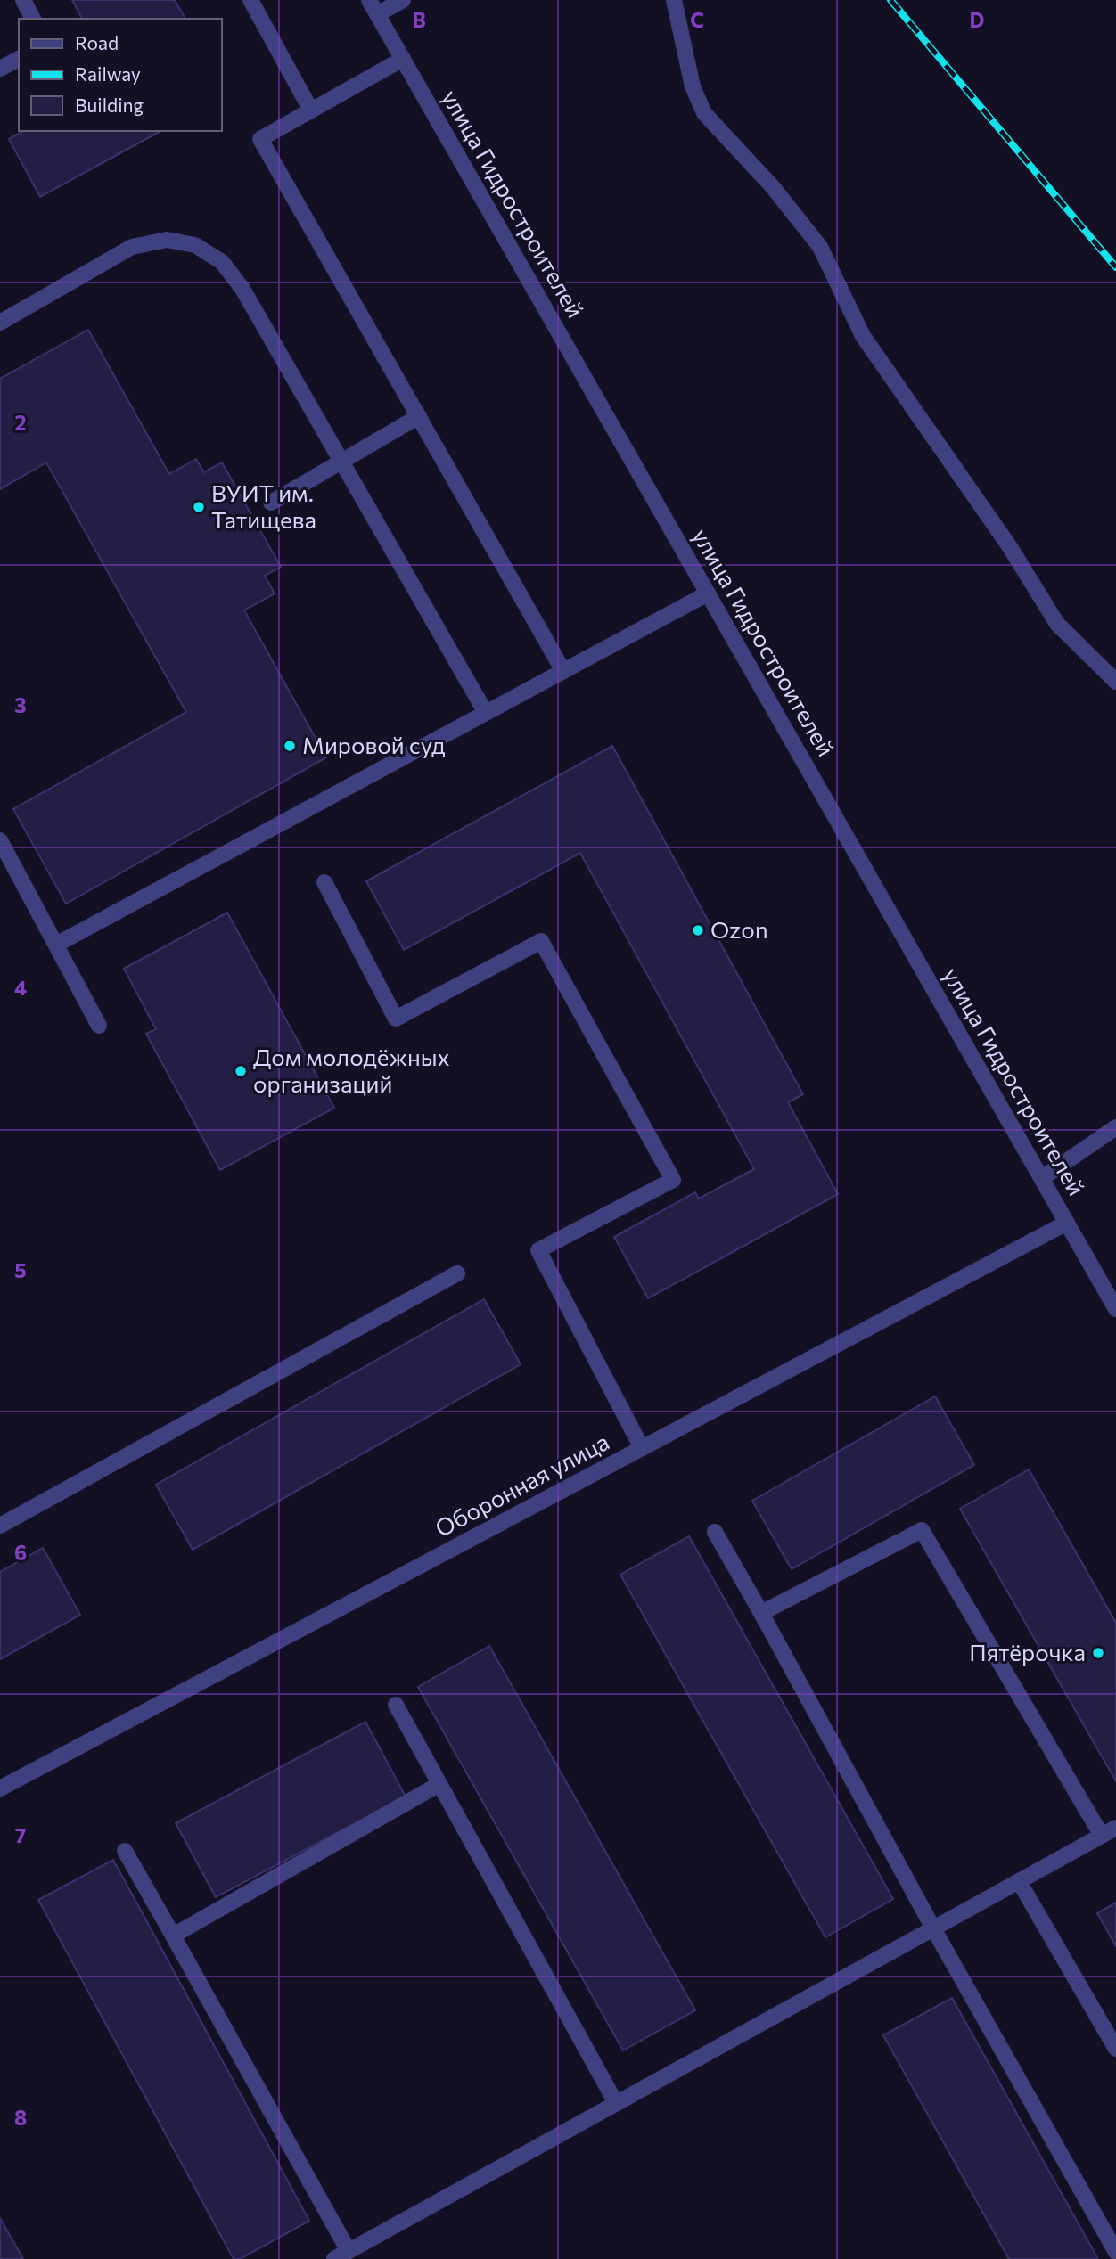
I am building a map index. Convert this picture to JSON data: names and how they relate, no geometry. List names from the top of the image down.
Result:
{
  "streets": {
    "street": ["улица Гидростроителей", "Оборонная улица"]
  },
  "crossings": [
    ["улица Гидростроителей", "Оборонная улица"]
  ],
  "places": [
    "ВУИТ им. Татищева",
    "Мировой суд",
    "Ozon",
    "Дом молодёжных организаций",
    "Пятёрочка"
  ],
  "legend": ["Road", "Railway", "Building"],
  "grid": {
    "columns": ["B", "C", "D"],
    "rows": [
      "2",
      "3",
      "4",
      "5",
      "6",
      "7",
      "8"
    ]
  }
}
